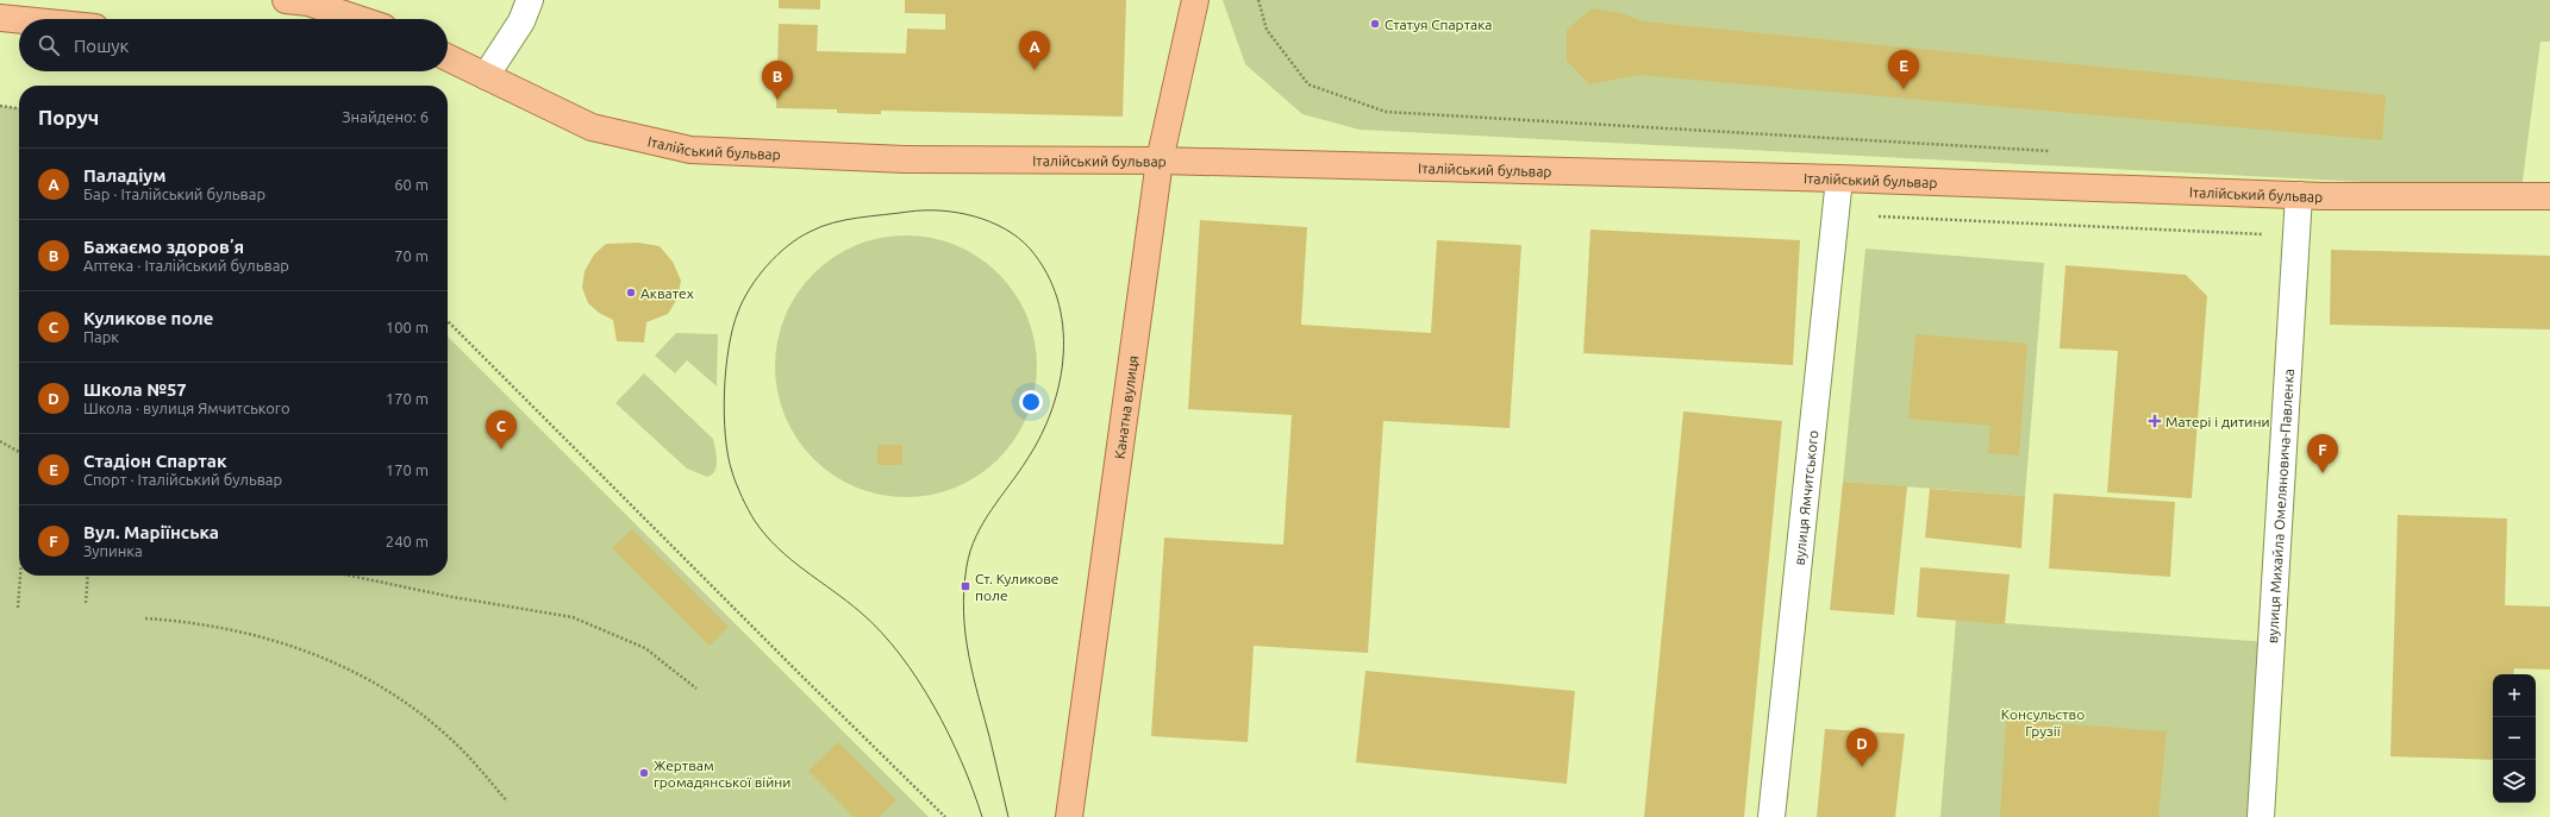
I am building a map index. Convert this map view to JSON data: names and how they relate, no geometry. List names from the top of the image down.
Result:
{
  "streets": {
    "main road": ["Італійський бульвар", "Канатна вулиця"],
    "street": ["вулиця Ямчитського", "вулиця Михайла Омеляновича-Павленка"]
  },
  "crossings": [
    ["Італійський бульвар", "Канатна вулиця"],
    ["Італійський бульвар", "вулиця Ямчитського"],
    ["Італійський бульвар", "вулиця Михайла Омеляновича-Павленка"]
  ],
  "parks": ["Консульство Грузії"],
  "places": {
    "other": ["Статуя Спартака", "Акватех", "Жертвам громадянської війни"],
    "health": ["Матері і дитини"],
    "transit": ["Ст. Куликове поле"]
  },
  "page": {
    "search": "Пошук",
    "pins": [
      "A",
      "E",
      "B",
      "C",
      "F",
      "D"
    ],
    "heading": ["Поруч", "Знайдено: 6"],
    "list": [
      {
        "mark": "A",
        "name": "Паладіум",
        "note": "Бар · Італійський бульвар",
        "value": "60 m"
      },
      {
        "mark": "B",
        "name": "Бажаємо здоровʼя",
        "note": "Аптека · Італійський бульвар",
        "value": "70 m"
      },
      {
        "mark": "C",
        "name": "Куликове поле",
        "note": "Парк",
        "value": "100 m"
      },
      {
        "mark": "D",
        "name": "Школа №57",
        "note": "Школа · вулиця Ямчитського",
        "value": "170 m"
      },
      {
        "mark": "E",
        "name": "Стадіон Спартак",
        "note": "Спорт · Італійський бульвар",
        "value": "170 m"
      },
      {
        "mark": "F",
        "name": "Вул. Маріїнська",
        "note": "Зупинка",
        "value": "240 m"
      }
    ],
    "map_buttons": ["+", "−"]
  }
}
